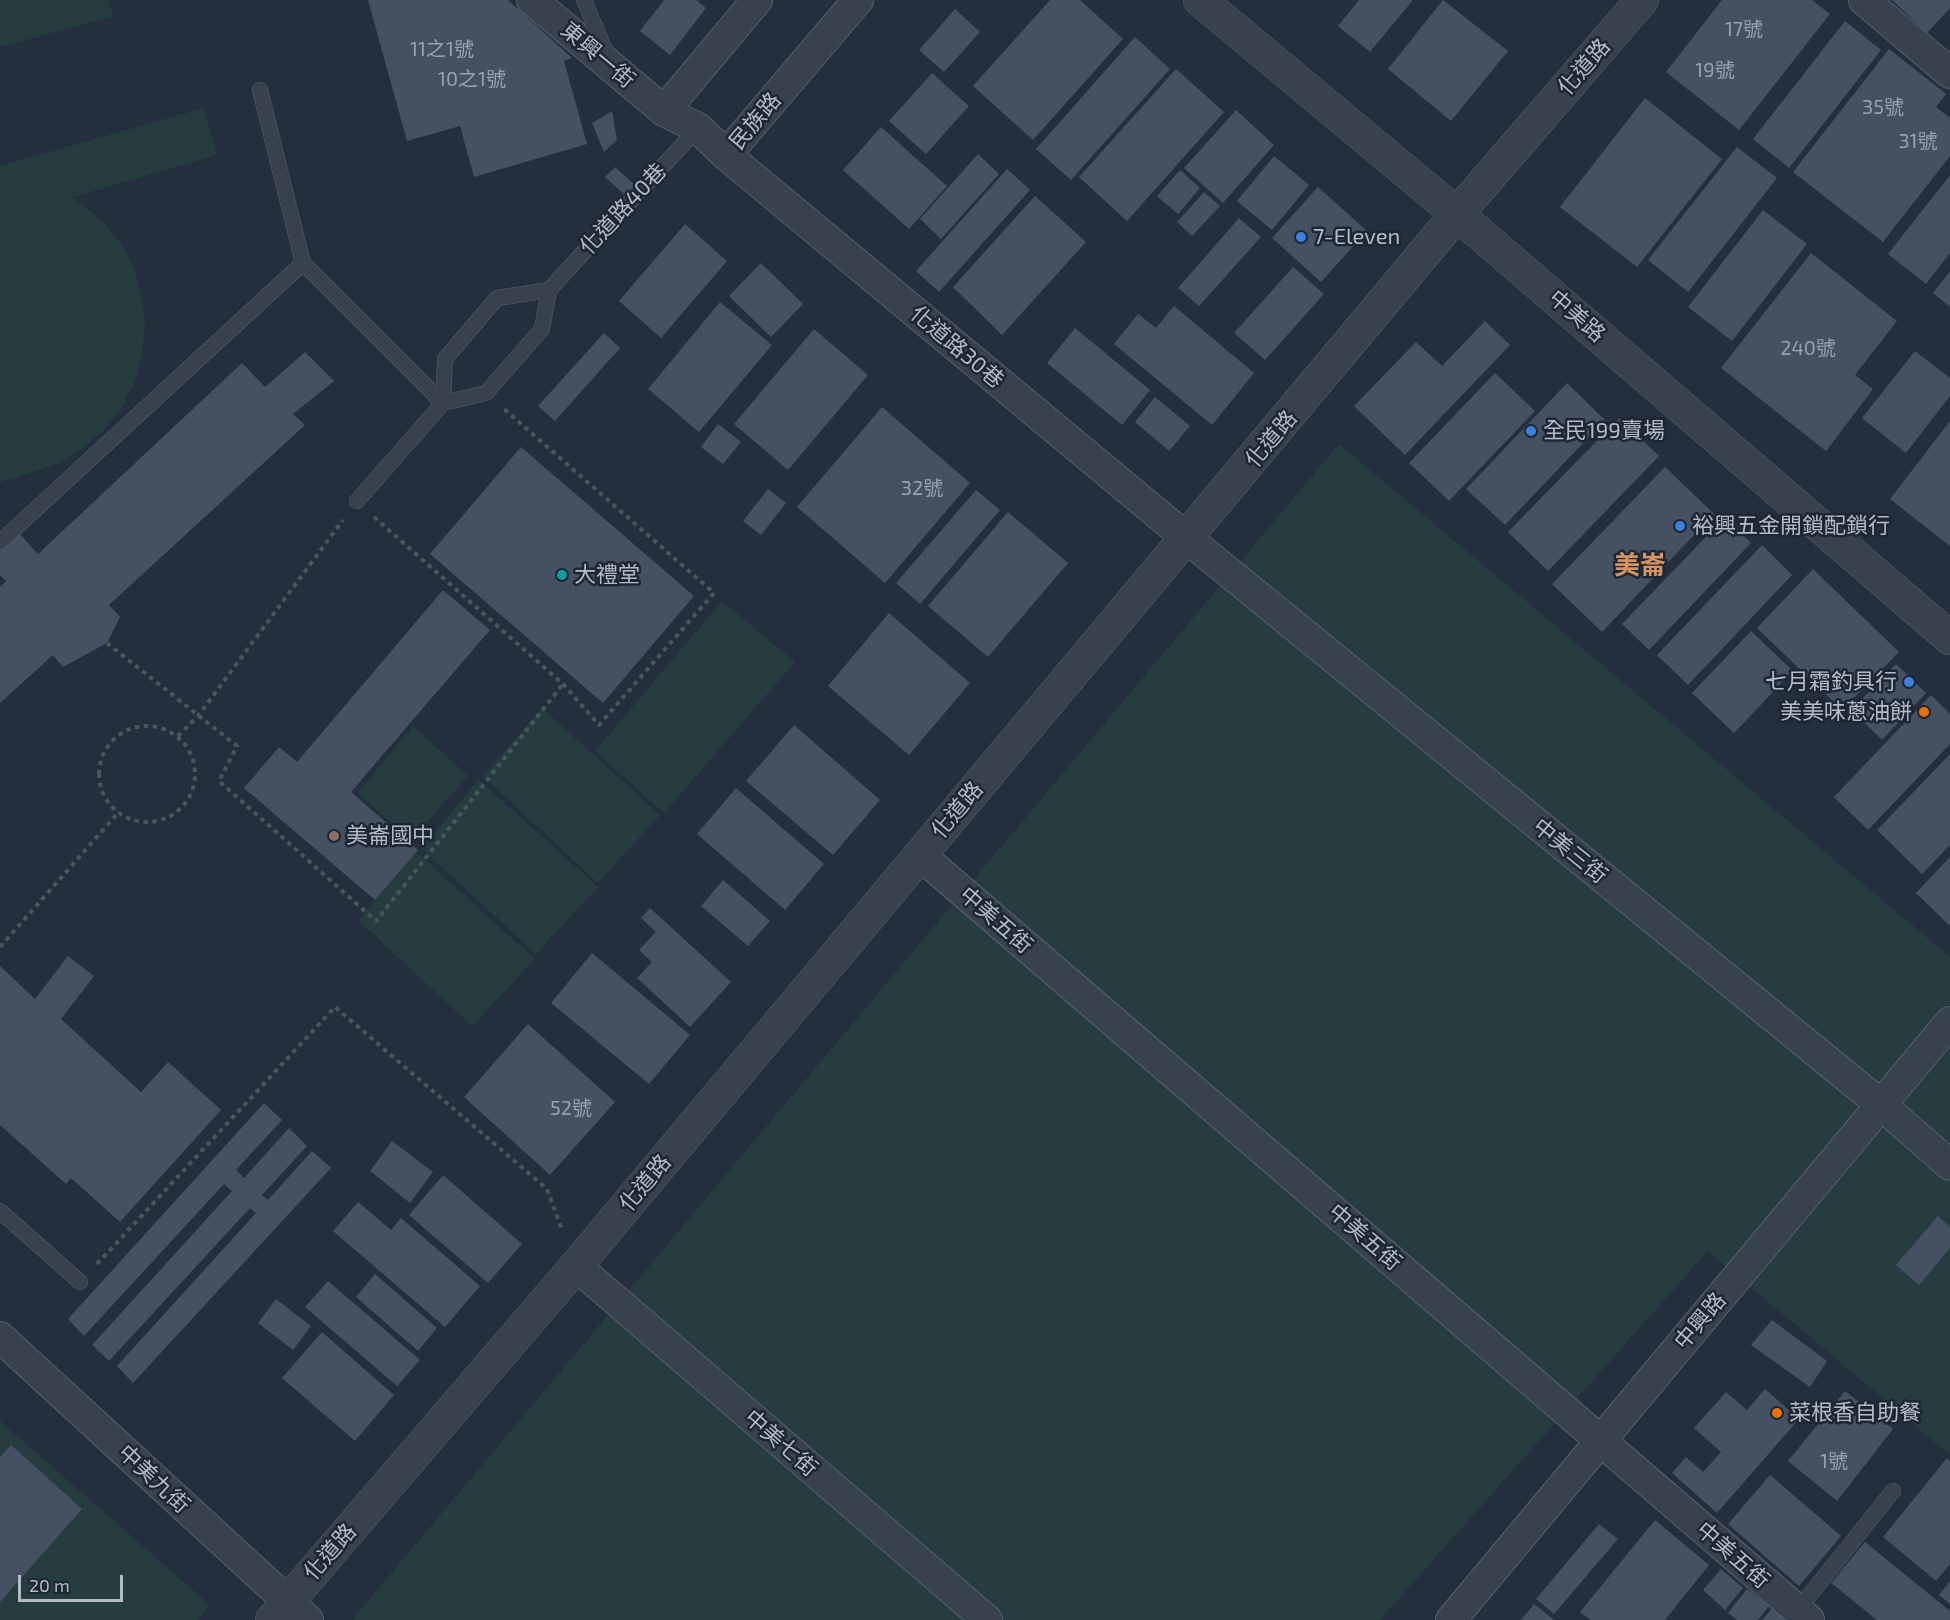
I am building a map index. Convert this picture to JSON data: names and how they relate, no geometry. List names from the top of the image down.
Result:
{
  "streets": {
    "street": [
      "東興一街",
      "化道路",
      "民族路",
      "中美路",
      "化道路30巷",
      "中美三街",
      "中美五街",
      "中興路",
      "中美七街",
      "中美九街"
    ],
    "lane": ["化道路40巷"]
  },
  "crossings": [
    ["東興一街", "民族路"],
    ["化道路", "中美路"],
    ["化道路", "化道路30巷"],
    ["化道路", "中美三街"],
    ["化道路", "中美五街"],
    ["化道路", "中美七街"],
    ["化道路", "中美九街"],
    ["民族路", "化道路40巷"],
    ["民族路", "化道路30巷"],
    ["化道路30巷", "中美三街"],
    ["中美三街", "中興路"],
    ["中美五街", "中興路"]
  ],
  "districts": ["美崙"],
  "places": [
    "7-Eleven",
    "全民199賣場",
    "裕興五金開鎖配鎖行",
    "大禮堂",
    "七月霜釣具行",
    "美美味蔥油餅",
    "美崙國中",
    "菜根香自助餐"
  ],
  "house_numbers": [
    "17號",
    "11之1號",
    "19號",
    "10之1號",
    "35號",
    "31號",
    "240號",
    "32號",
    "52號",
    "1號"
  ],
  "scale_bar": "20 m"
}
